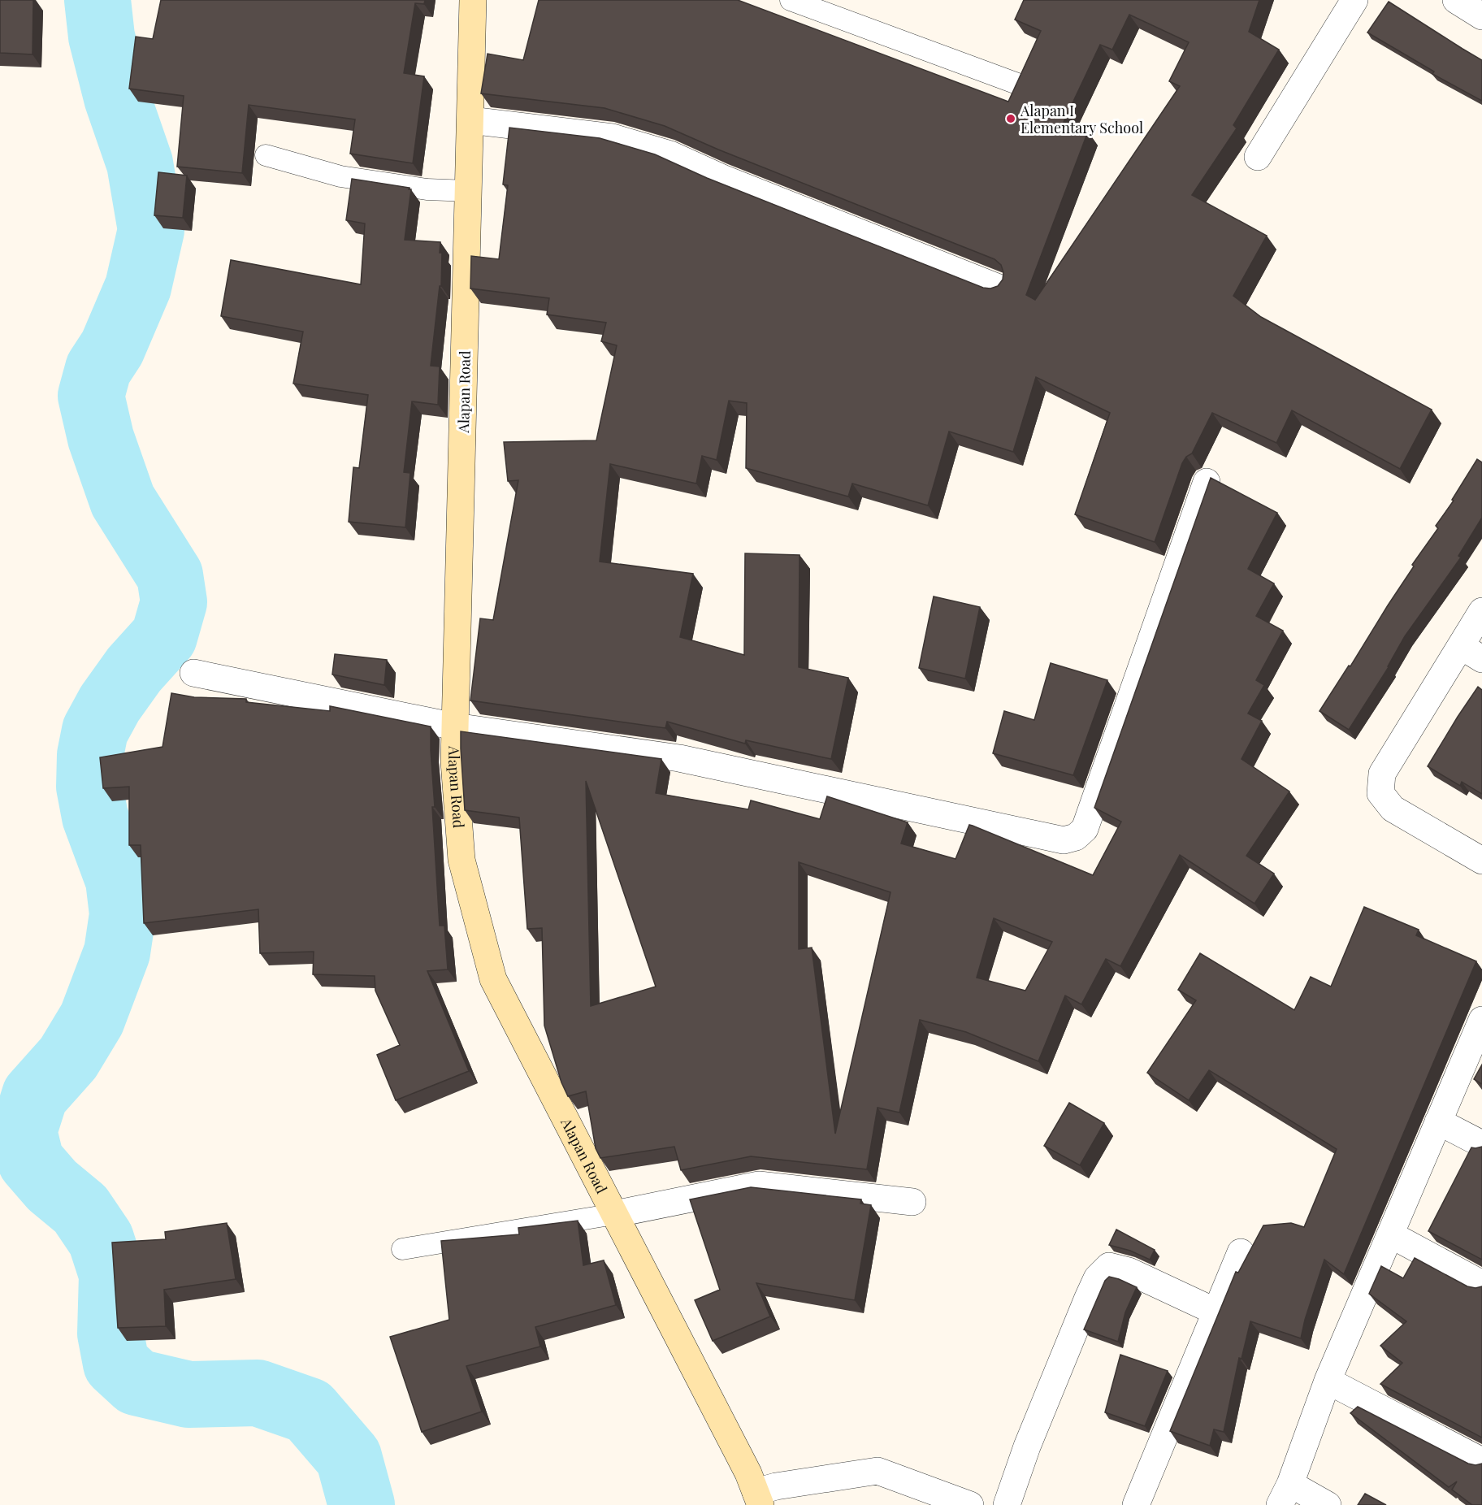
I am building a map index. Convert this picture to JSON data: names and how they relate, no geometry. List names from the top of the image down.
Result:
{
  "streets": {
    "street": ["Alapan Road"]
  },
  "places": ["Alapan I Elementary School"]
}
